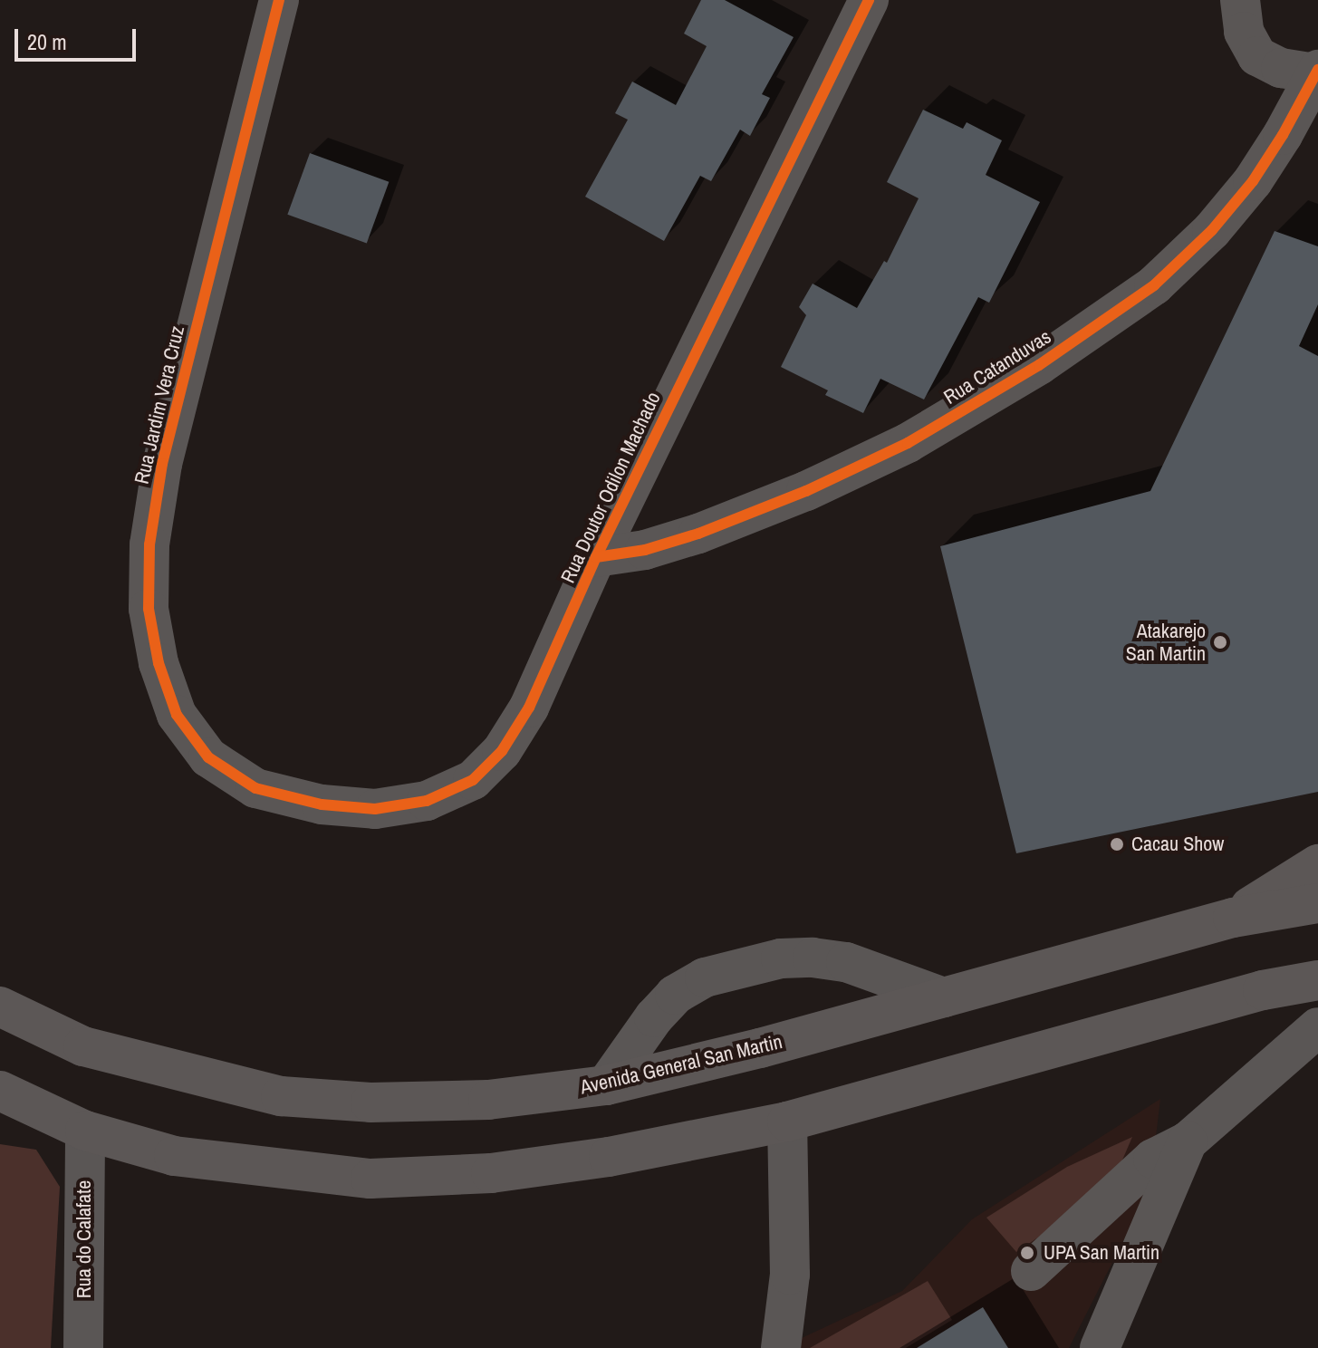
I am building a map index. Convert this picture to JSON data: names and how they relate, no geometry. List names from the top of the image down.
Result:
{
  "streets": {
    "main road": ["Avenida General San Martin"],
    "street": [
      "Rua Catanduvas",
      "Rua Jardim Vera Cruz",
      "Rua Doutor Odilon Machado",
      "Rua do Calafate"
    ]
  },
  "crossings": [
    ["Rua Catanduvas", "Rua Doutor Odilon Machado"],
    ["Rua Jardim Vera Cruz", "Rua Doutor Odilon Machado"]
  ],
  "places": ["Atakarejo San Martin", "Cacau Show", "UPA San Martin"],
  "scale_bar": "20 m"
}
